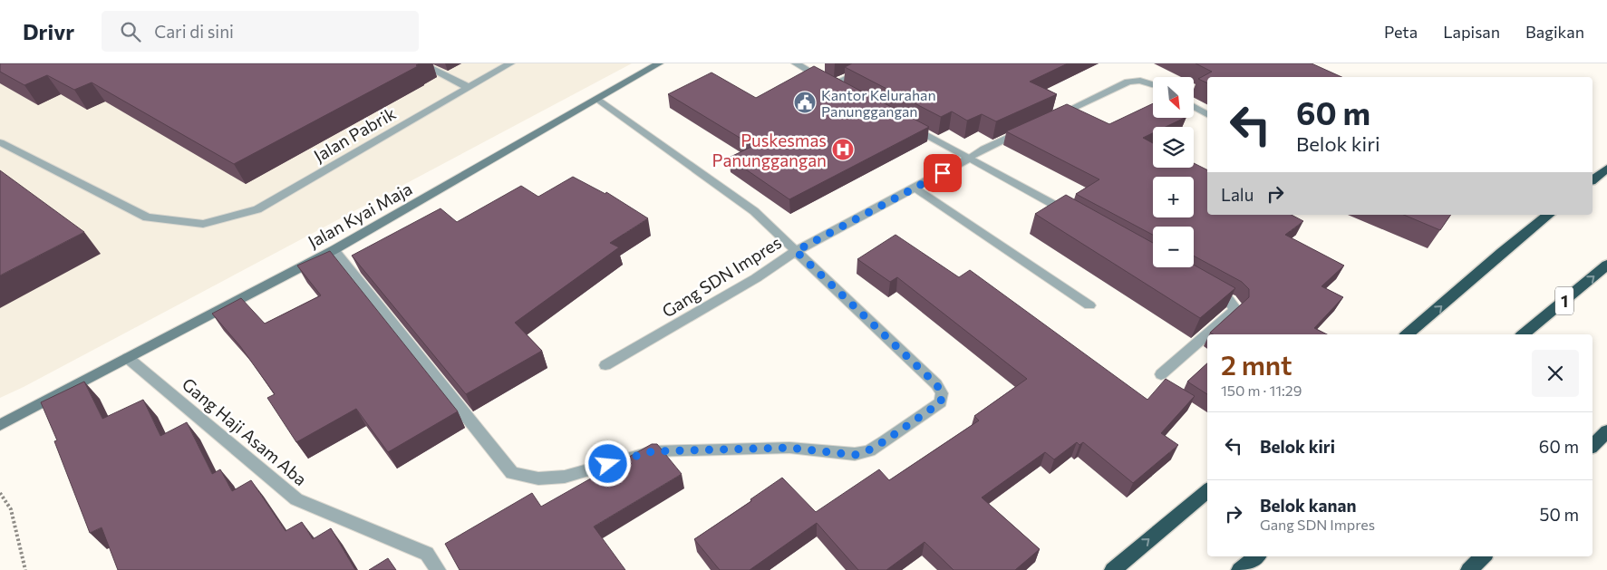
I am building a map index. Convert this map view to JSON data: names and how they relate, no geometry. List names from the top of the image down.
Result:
{
  "streets": {
    "highway": ["1"],
    "main road": ["Jalan Kyai Maja"],
    "street": ["Gang SDN Impres", "Gang Haji Asam Aba"],
    "lane": ["Jalan Pabrik"]
  },
  "crossings": [
    ["Jalan Kyai Maja", "Gang Haji Asam Aba"]
  ],
  "places": {
    "public building": ["Kantor Kelurahan Panunggangan"],
    "hospital": ["Puskesmas Panunggangan"]
  },
  "north": "bottom right",
  "page": {
    "header": "Drivr",
    "search": "Cari di sini",
    "nav": ["Peta", "Lapisan", "Bagikan"],
    "map_buttons": ["+", "−"],
    "turn": ["60 m", "Belok kiri"],
    "then": "Lalu",
    "heading": ["2 mnt", "150 m · 11:29"],
    "list": [
      {
        "name": "Belok kiri",
        "value": "60 m"
      },
      {
        "name": "Belok kanan",
        "note": "Gang SDN Impres",
        "value": "50 m"
      }
    ]
  }
}
